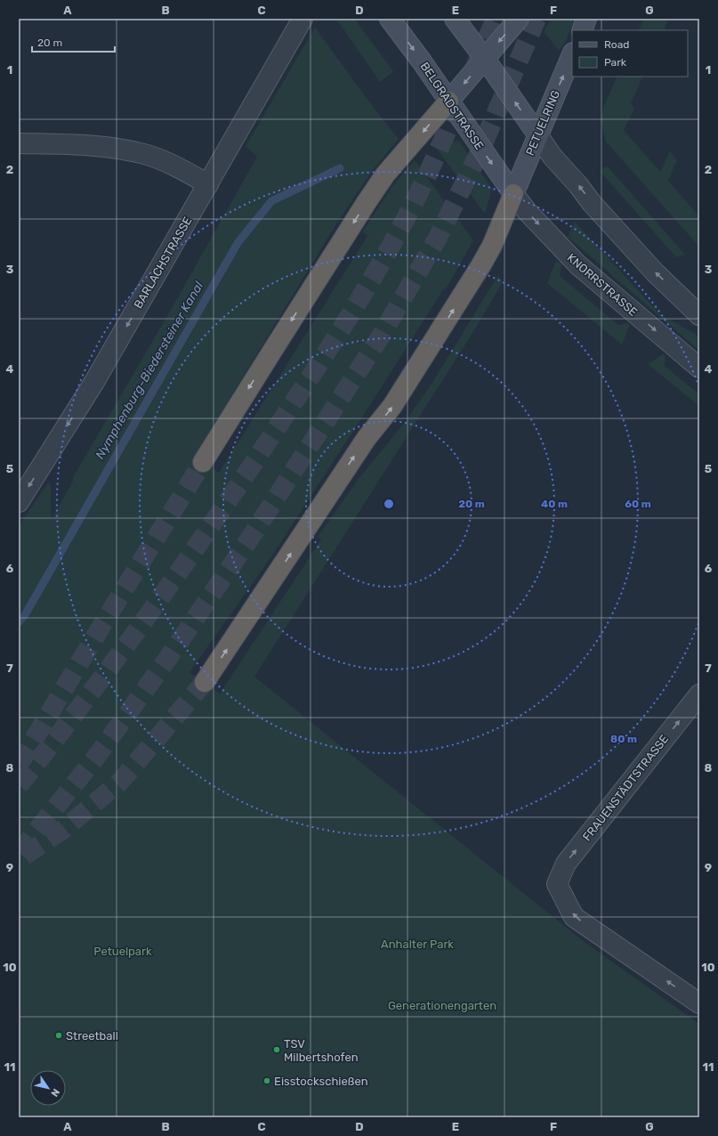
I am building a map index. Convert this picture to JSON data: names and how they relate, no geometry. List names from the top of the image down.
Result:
{
  "streets": {
    "main road": ["BELGRADSTRASSE", "PETUELRING"],
    "street": ["BARLACHSTRASSE", "KNORRSTRASSE", "FRAUENSTÄDTSTRASSE"]
  },
  "crossings": [
    ["BELGRADSTRASSE", "PETUELRING"],
    ["BELGRADSTRASSE", "KNORRSTRASSE"],
    ["PETUELRING", "KNORRSTRASSE"]
  ],
  "one_way": ["BARLACHSTRASSE"],
  "water": ["Nymphenburg-Biedersteiner Kanal"],
  "parks": ["Anhalter Park", "Petuelpark", "Generationengarten"],
  "places": ["Streetball", "TSV Milbertshofen", "Eisstockschießen"],
  "legend": ["Road", "Park"],
  "scale_bar": "20 m",
  "north": "bottom right",
  "grid": {
    "columns": [
      "A",
      "B",
      "C",
      "D",
      "E",
      "F",
      "G"
    ],
    "rows": [
      "1",
      "2",
      "3",
      "4",
      "5",
      "6",
      "7",
      "8",
      "9",
      "10",
      "11"
    ]
  },
  "rings": [
    "20 m",
    "40 m",
    "60 m",
    "80 m"
  ]
}
